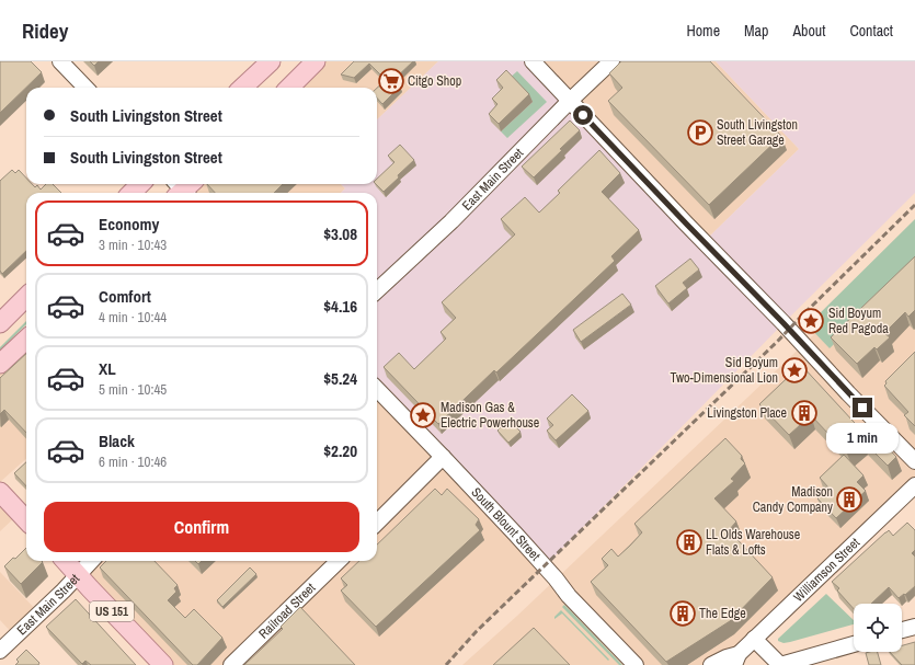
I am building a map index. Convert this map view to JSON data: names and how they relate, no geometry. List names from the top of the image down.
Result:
{
  "streets": {
    "main road": ["US 151"],
    "street": [
      "East Main Street",
      "South Blount Street",
      "Williamson Street",
      "Railroad Street"
    ]
  },
  "crossings": [
    ["East Main Street", "US 151"]
  ],
  "places": {
    "supermarket": ["Citgo Shop"],
    "parking": ["South Livingston Street Garage"],
    "place": ["Sid Boyum Red Pagoda", "Sid Boyum Two-Dimensional Lion", "Madison Gas & Electric Powerhouse"],
    "building": [
      "Livingston Place",
      "Madison Candy Company",
      "LL Olds Warehouse Flats & Lofts",
      "The Edge"
    ]
  },
  "page": {
    "header": "Ridey",
    "nav": [
      "Home",
      "Map",
      "About",
      "Contact"
    ],
    "banner": ["South Livingston Street", "South Livingston Street"],
    "list": [
      {
        "name": "Economy",
        "note": "3 min · 10:43",
        "value": "$3.08"
      },
      {
        "name": "Comfort",
        "note": "4 min · 10:44",
        "value": "$4.16"
      },
      {
        "name": "XL",
        "note": "5 min · 10:45",
        "value": "$5.24"
      },
      {
        "name": "Black",
        "note": "6 min · 10:46",
        "value": "$2.20"
      }
    ],
    "bubble": "1 min",
    "buttons": "Confirm"
  }
}
